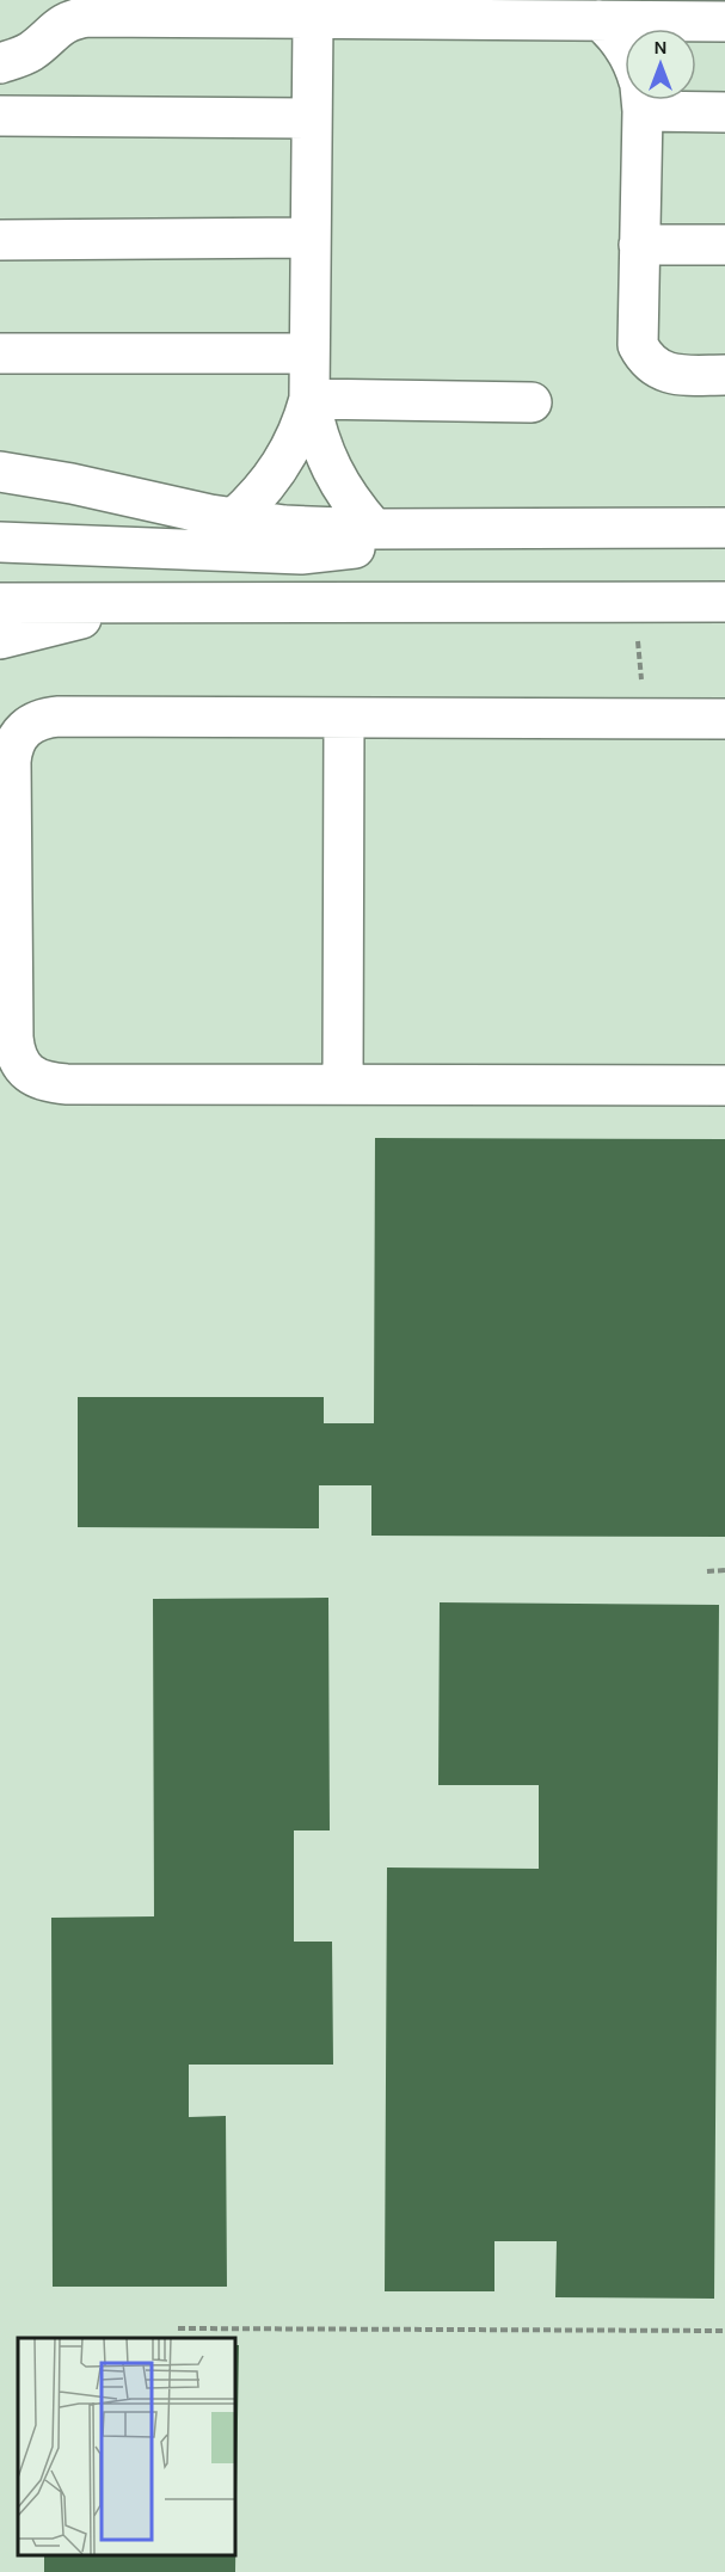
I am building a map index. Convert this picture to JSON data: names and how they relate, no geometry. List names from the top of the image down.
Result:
{
  "north": "top"
}
